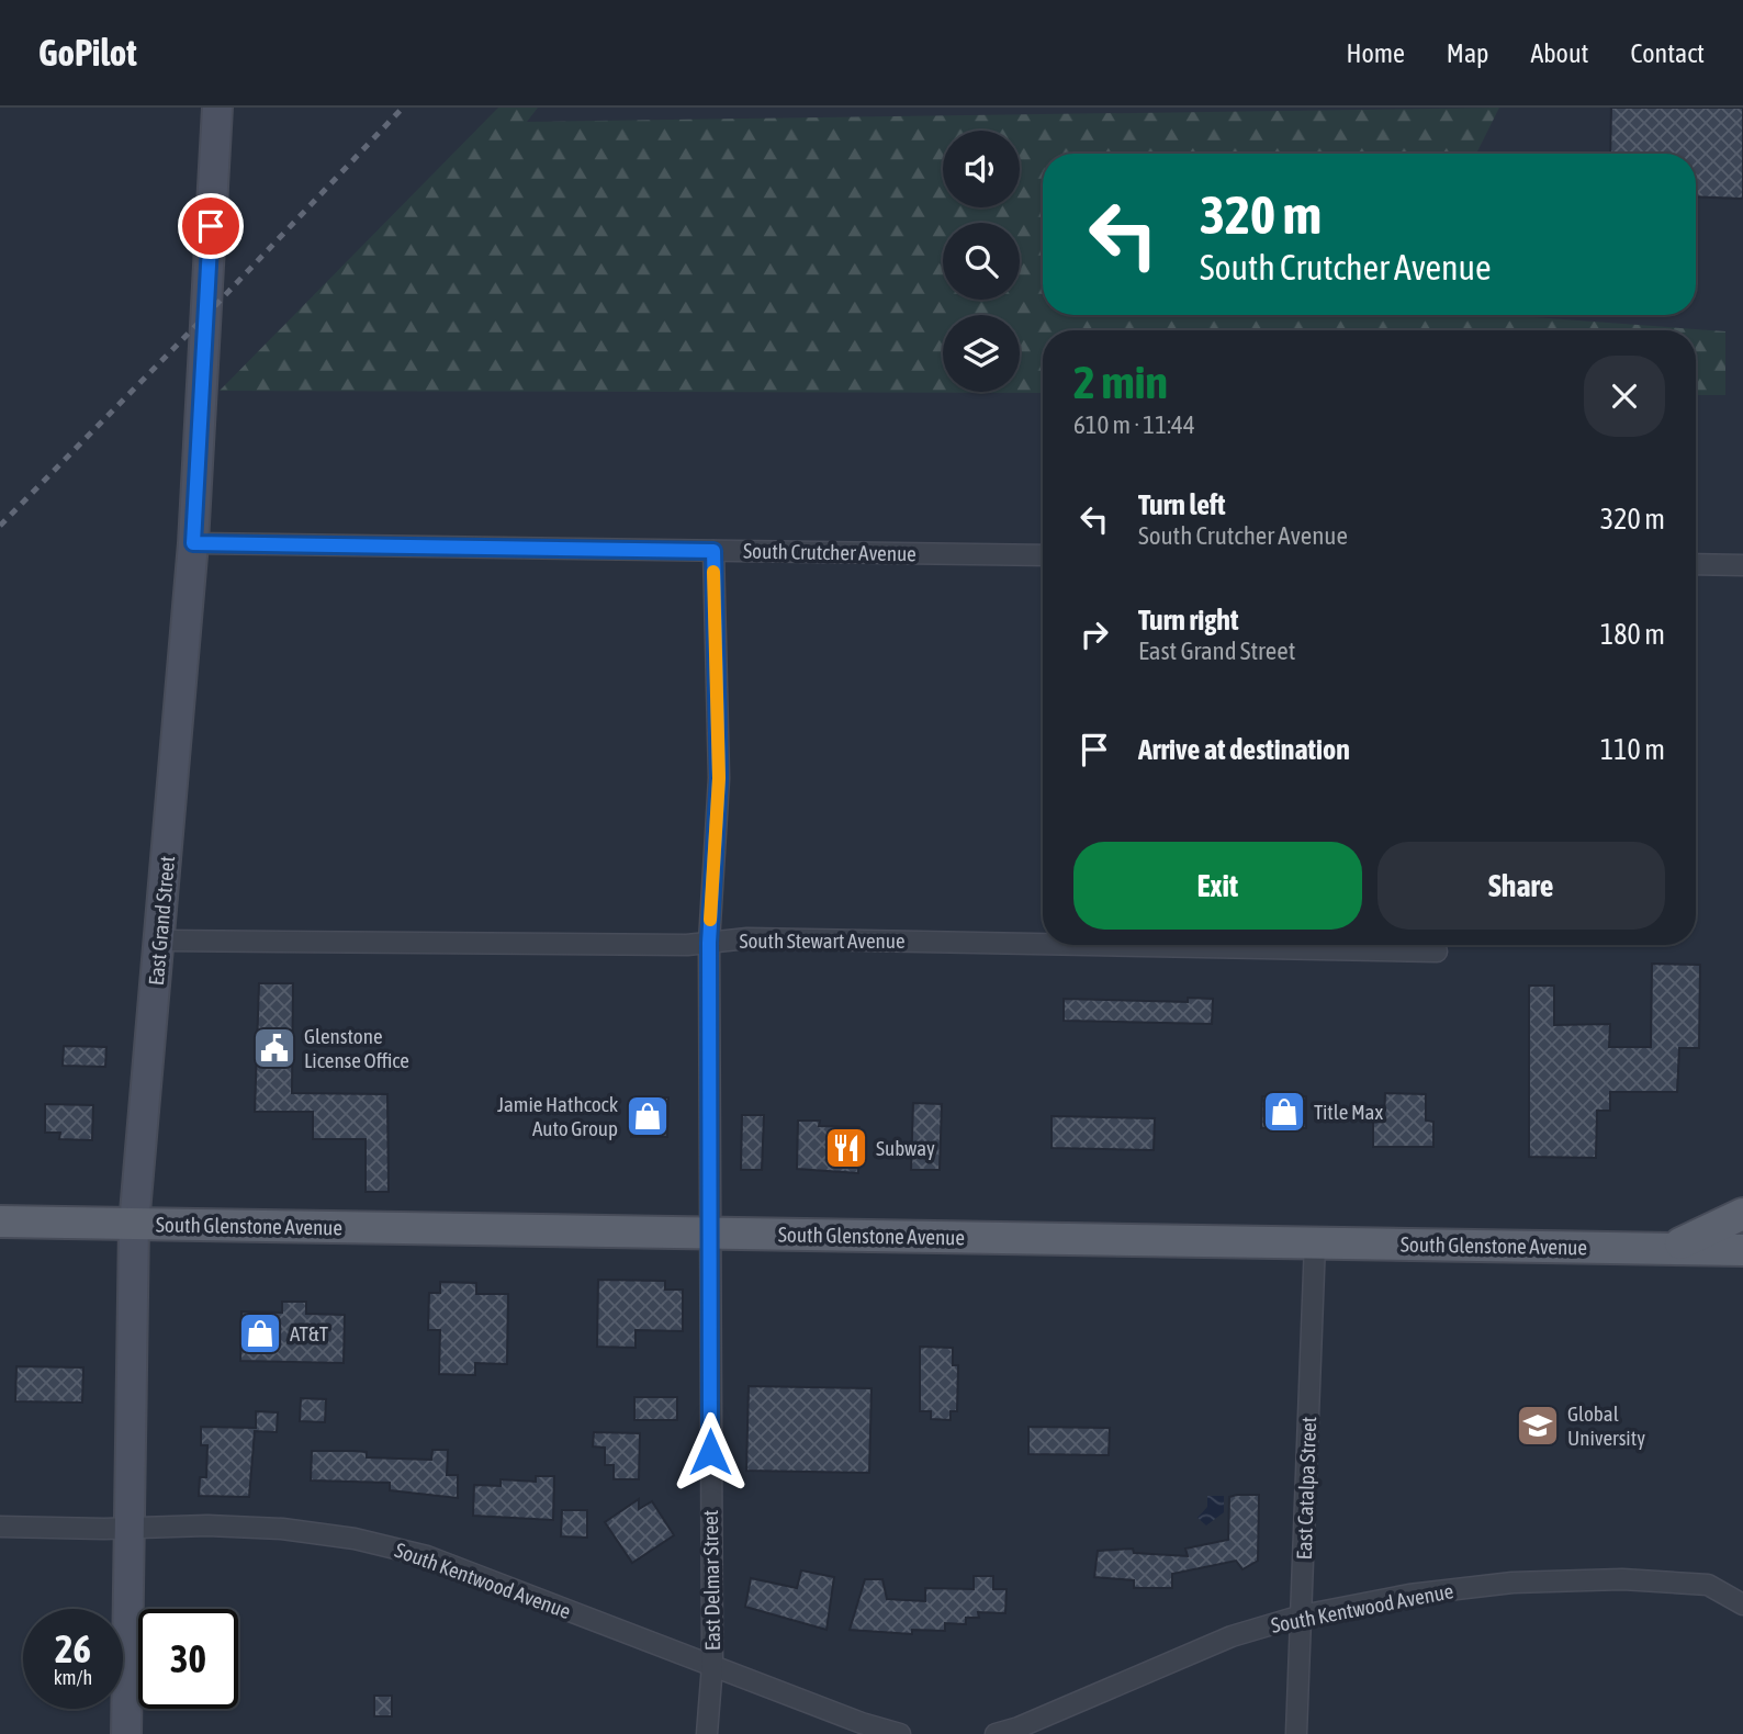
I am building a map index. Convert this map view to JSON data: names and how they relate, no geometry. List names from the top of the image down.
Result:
{
  "streets": {
    "main road": ["East Grand Street", "South Glenstone Avenue"],
    "street": [
      "South Crutcher Avenue",
      "South Stewart Avenue",
      "East Catalpa Street",
      "South Kentwood Avenue",
      "East Delmar Street"
    ]
  },
  "crossings": [
    ["South Crutcher Avenue", "East Grand Street"],
    ["South Crutcher Avenue", "East Delmar Street"],
    ["East Grand Street", "South Stewart Avenue"],
    ["East Grand Street", "South Glenstone Avenue"],
    ["East Grand Street", "South Kentwood Avenue"],
    ["South Stewart Avenue", "East Delmar Street"],
    ["South Glenstone Avenue", "East Catalpa Street"],
    ["South Glenstone Avenue", "East Delmar Street"],
    ["East Catalpa Street", "South Kentwood Avenue"],
    ["South Kentwood Avenue", "East Delmar Street"]
  ],
  "places": {
    "public building": ["Glenstone License Office"],
    "shop": ["Title Max", "Jamie Hathcock Auto Group", "AT&T"],
    "restaurant": ["Subway"],
    "school or university": ["Global University"]
  },
  "page": {
    "header": "GoPilot",
    "nav": [
      "Home",
      "Map",
      "About",
      "Contact"
    ],
    "turn": ["320 m", "South Crutcher Avenue"],
    "heading": ["2 min", "610 m · 11:44"],
    "list": [
      {
        "name": "Turn left",
        "note": "South Crutcher Avenue",
        "value": "320 m"
      },
      {
        "name": "Turn right",
        "note": "East Grand Street",
        "value": "180 m"
      },
      {
        "name": "Arrive at destination",
        "value": "110 m"
      }
    ],
    "buttons": ["Exit", "Share"],
    "speed": "26 km/h",
    "limit": "30"
  }
}
